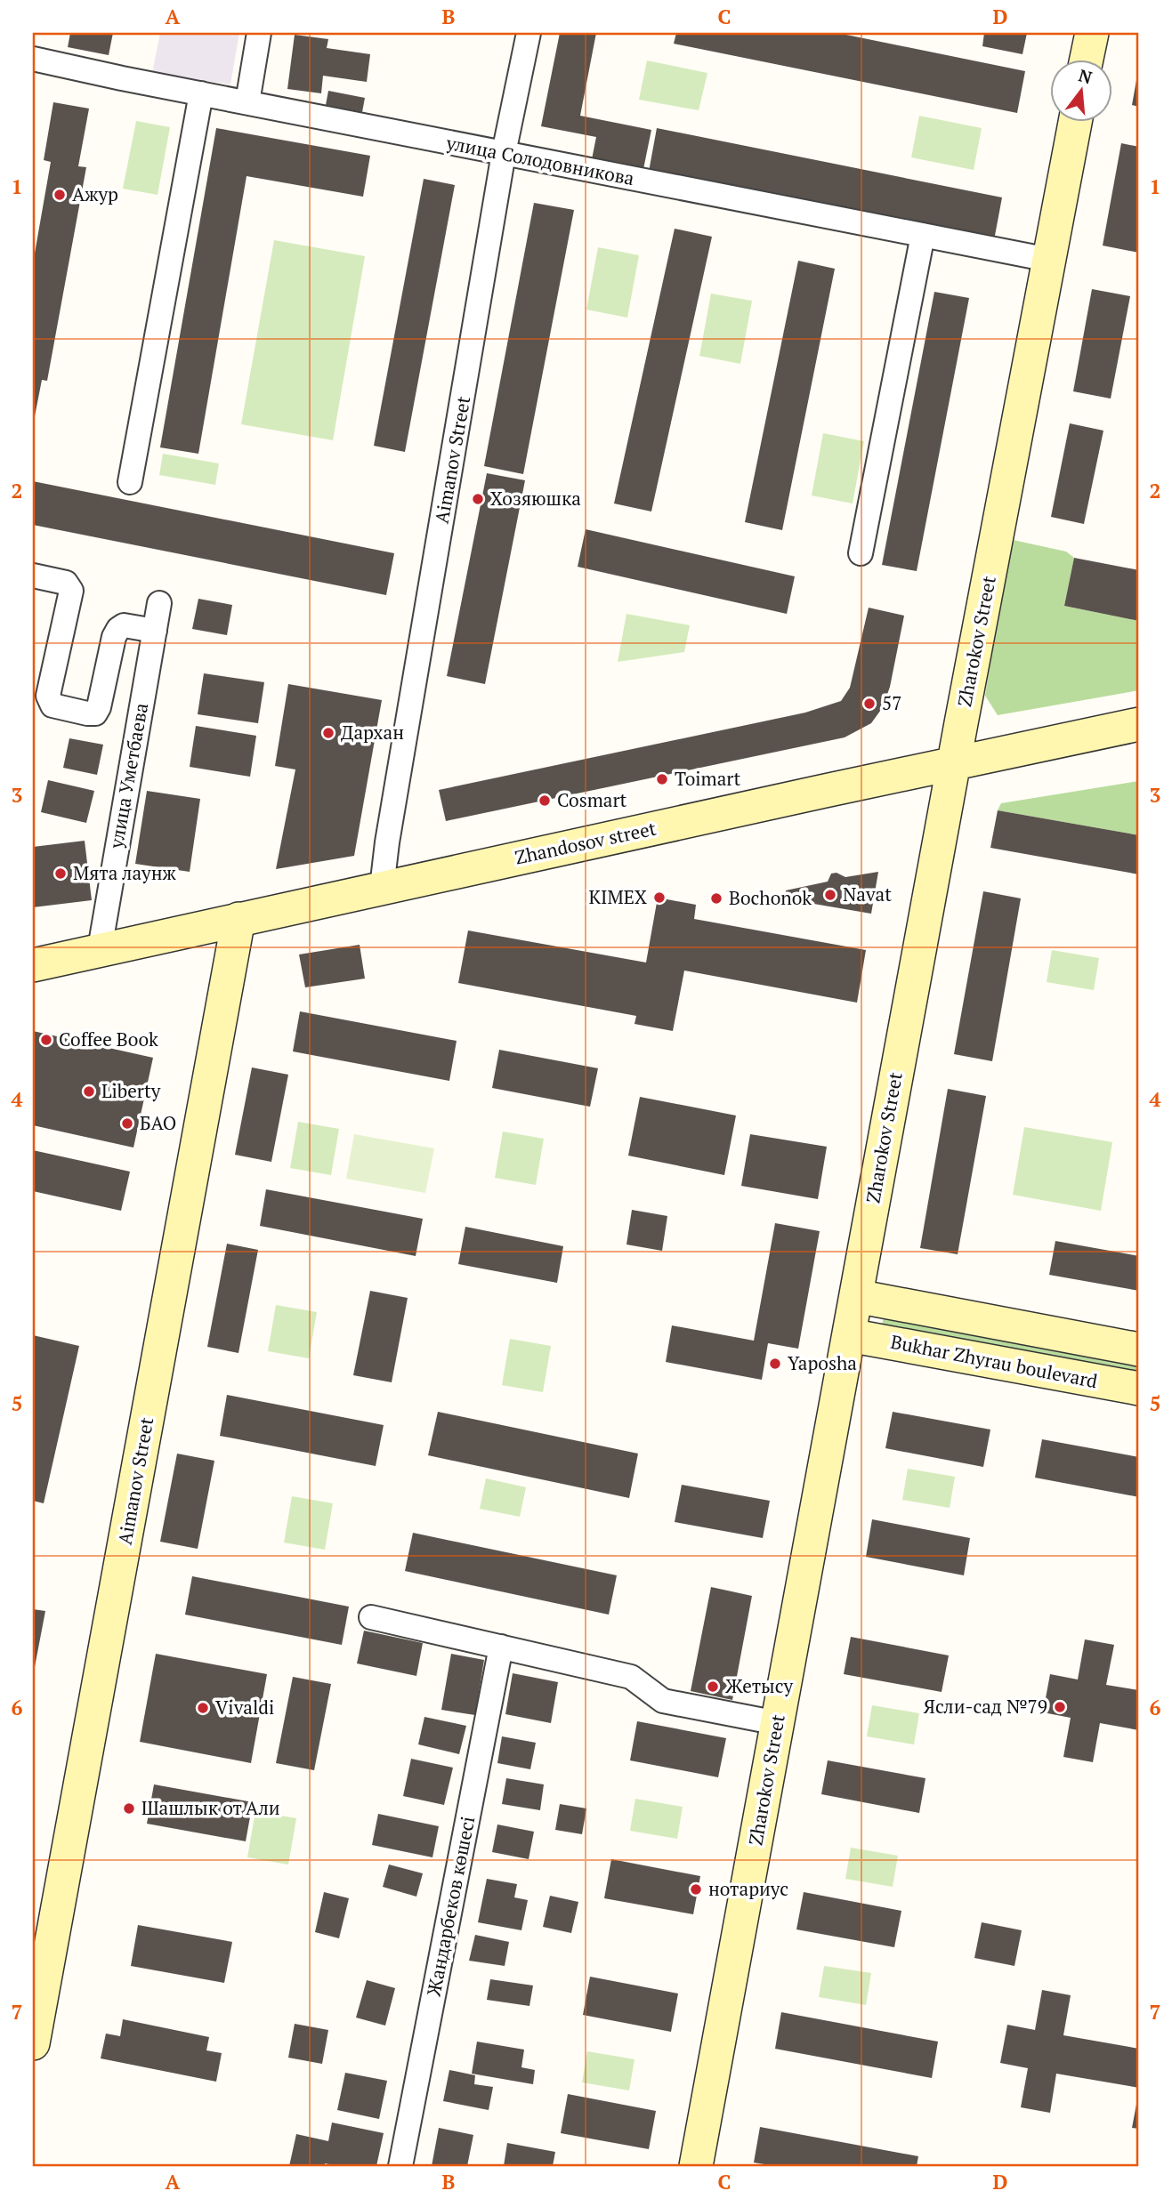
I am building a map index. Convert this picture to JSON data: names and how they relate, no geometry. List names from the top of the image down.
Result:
{
  "streets": {
    "main road": [
      "Aimanov Street",
      "Zharokov Street",
      "Zhandosov street",
      "Bukhar Zhyrau boulevard"
    ],
    "street": ["улица Солодовникова", "улица Уметбаева", "Жандарбеков көшесі"]
  },
  "crossings": [
    ["улица Солодовникова", "Aimanov Street"],
    ["улица Солодовникова", "Zharokov Street"],
    ["Aimanov Street", "Zhandosov street"],
    ["Zharokov Street", "Zhandosov street"],
    ["Zharokov Street", "Bukhar Zhyrau boulevard"],
    ["улица Уметбаева", "Zhandosov street"]
  ],
  "places": [
    "Ажур",
    "Хозяюшка",
    "57",
    "Дархан",
    "Toimart",
    "Cosmart",
    "Мята лаунж",
    "Navat",
    "KIMEX",
    "Bochonok",
    "Coffee Book",
    "Liberty",
    "БАО",
    "Yaposha",
    "Жетысу",
    "Ясли-сад №79",
    "Vivaldi",
    "Шашлык от Али",
    "нотариус"
  ],
  "north": "top",
  "grid": {
    "columns": [
      "A",
      "B",
      "C",
      "D"
    ],
    "rows": [
      "1",
      "2",
      "3",
      "4",
      "5",
      "6",
      "7"
    ]
  }
}
